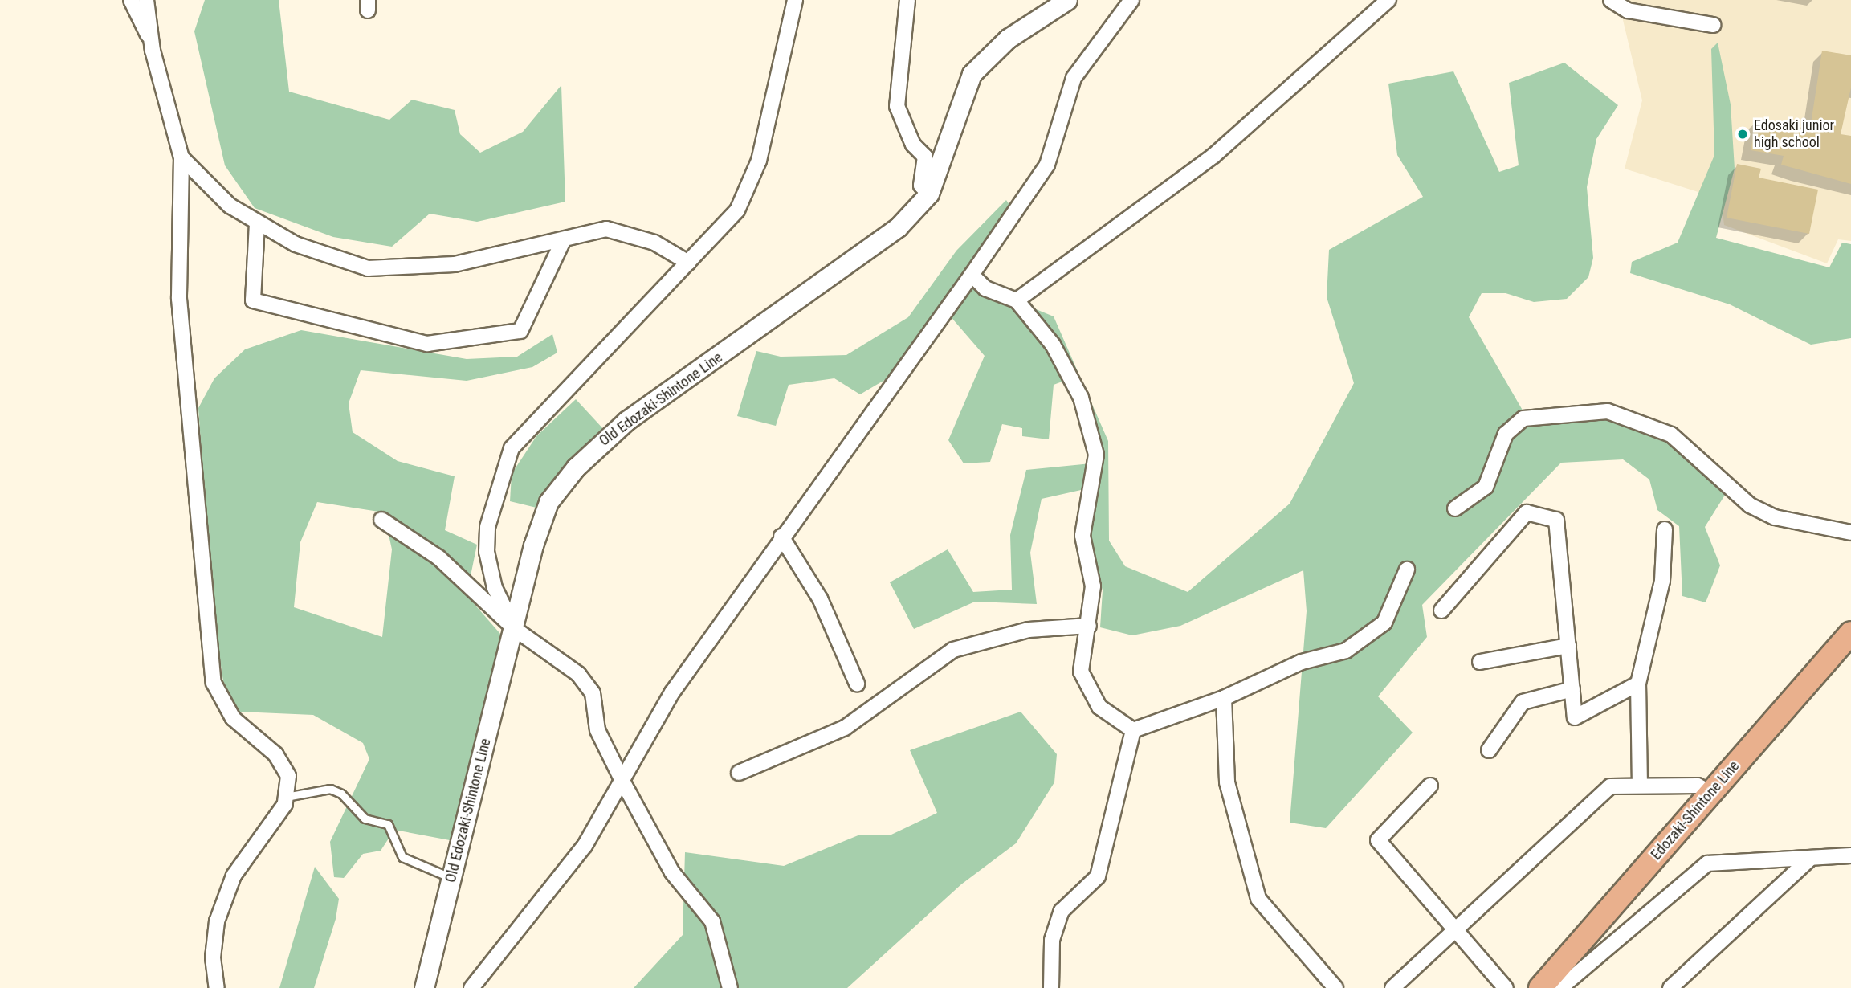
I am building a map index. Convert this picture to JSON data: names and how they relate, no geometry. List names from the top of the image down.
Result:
{
  "streets": {
    "main road": ["Edozaki-Shintone Line"],
    "street": ["Old Edozaki-Shintone Line"]
  },
  "places": ["Edosaki junior high school"]
}
